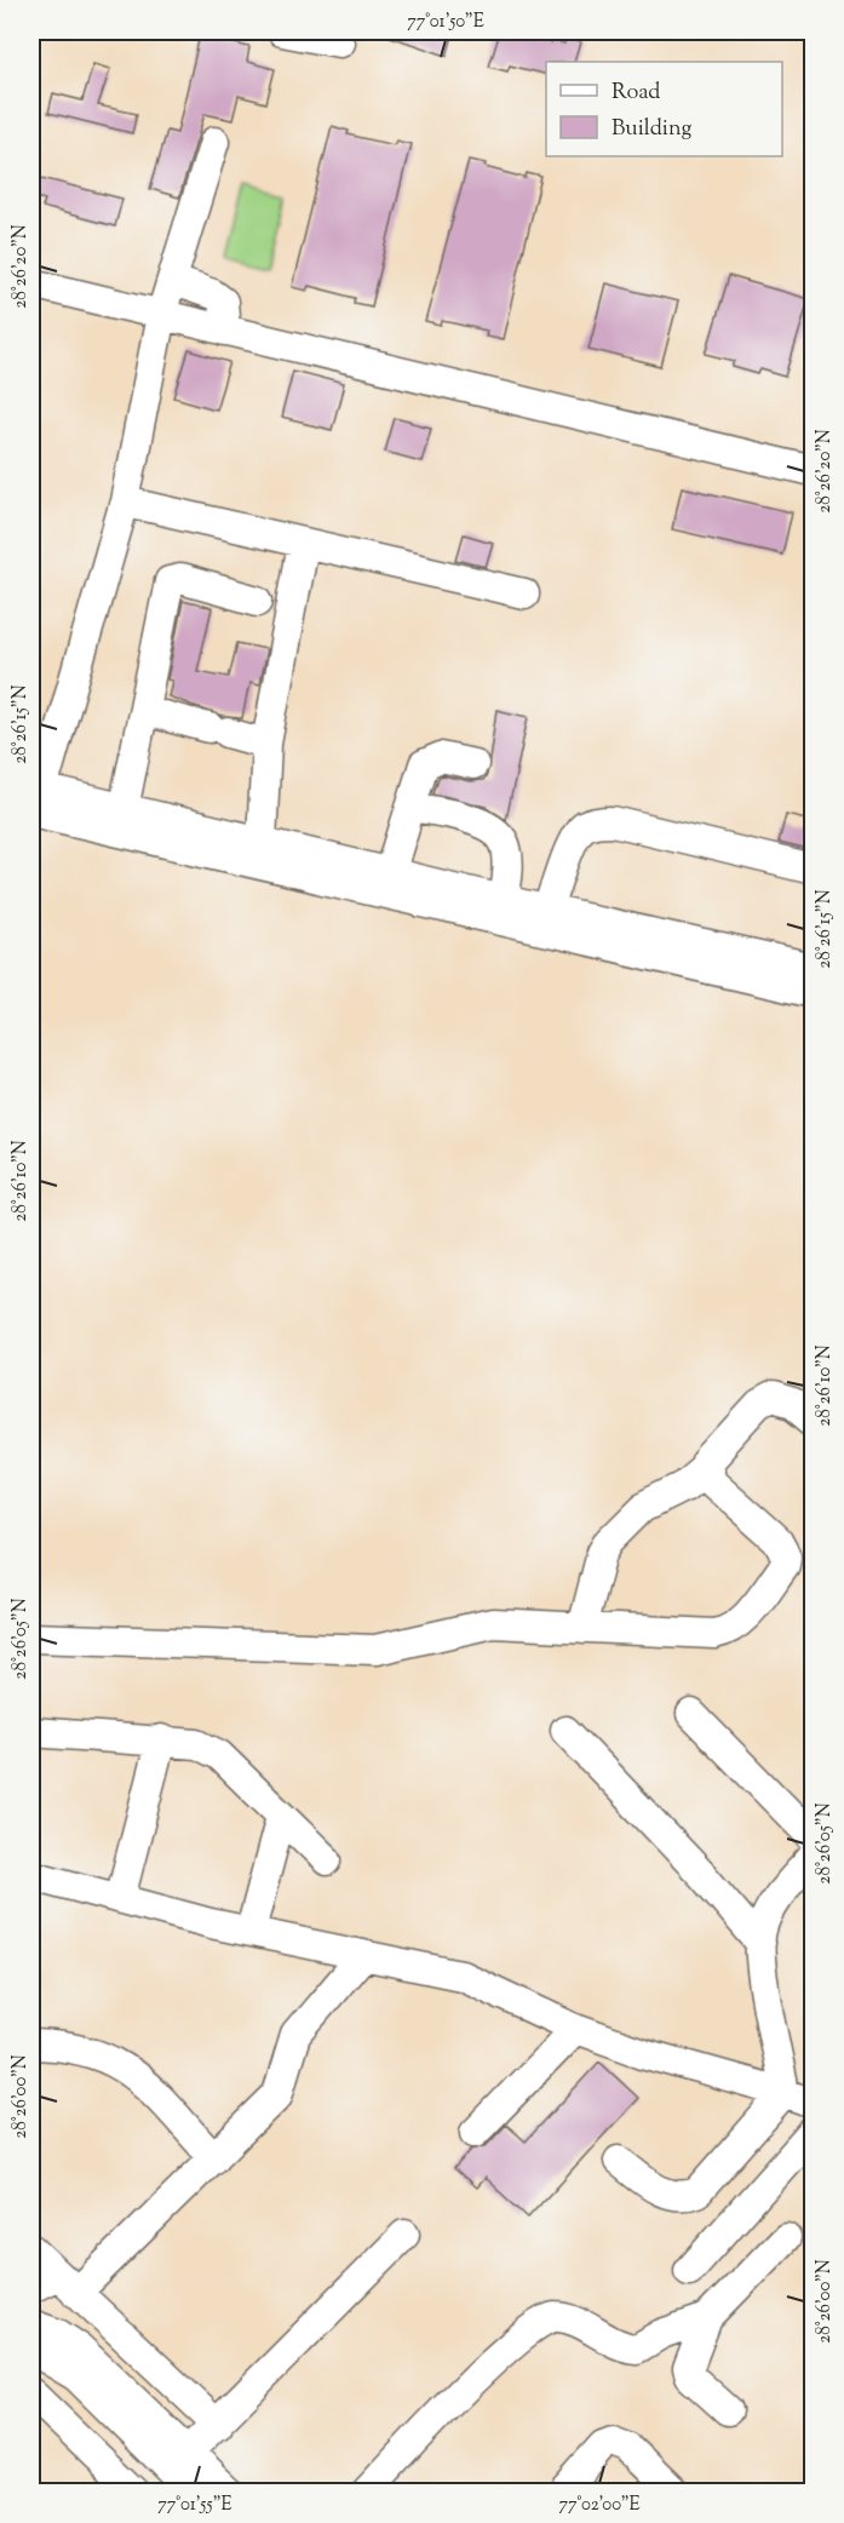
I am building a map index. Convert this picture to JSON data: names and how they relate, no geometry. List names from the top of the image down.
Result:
{
  "legend": ["Road", "Building"],
  "coordinates": [
    "77°01'50\"E",
    "28°26'20\"N",
    "28°26'15\"N",
    "28°26'10\"N",
    "28°26'05\"N",
    "28°26'00\"N",
    "77°01'55\"E",
    "77°02'00\"E"
  ]
}
